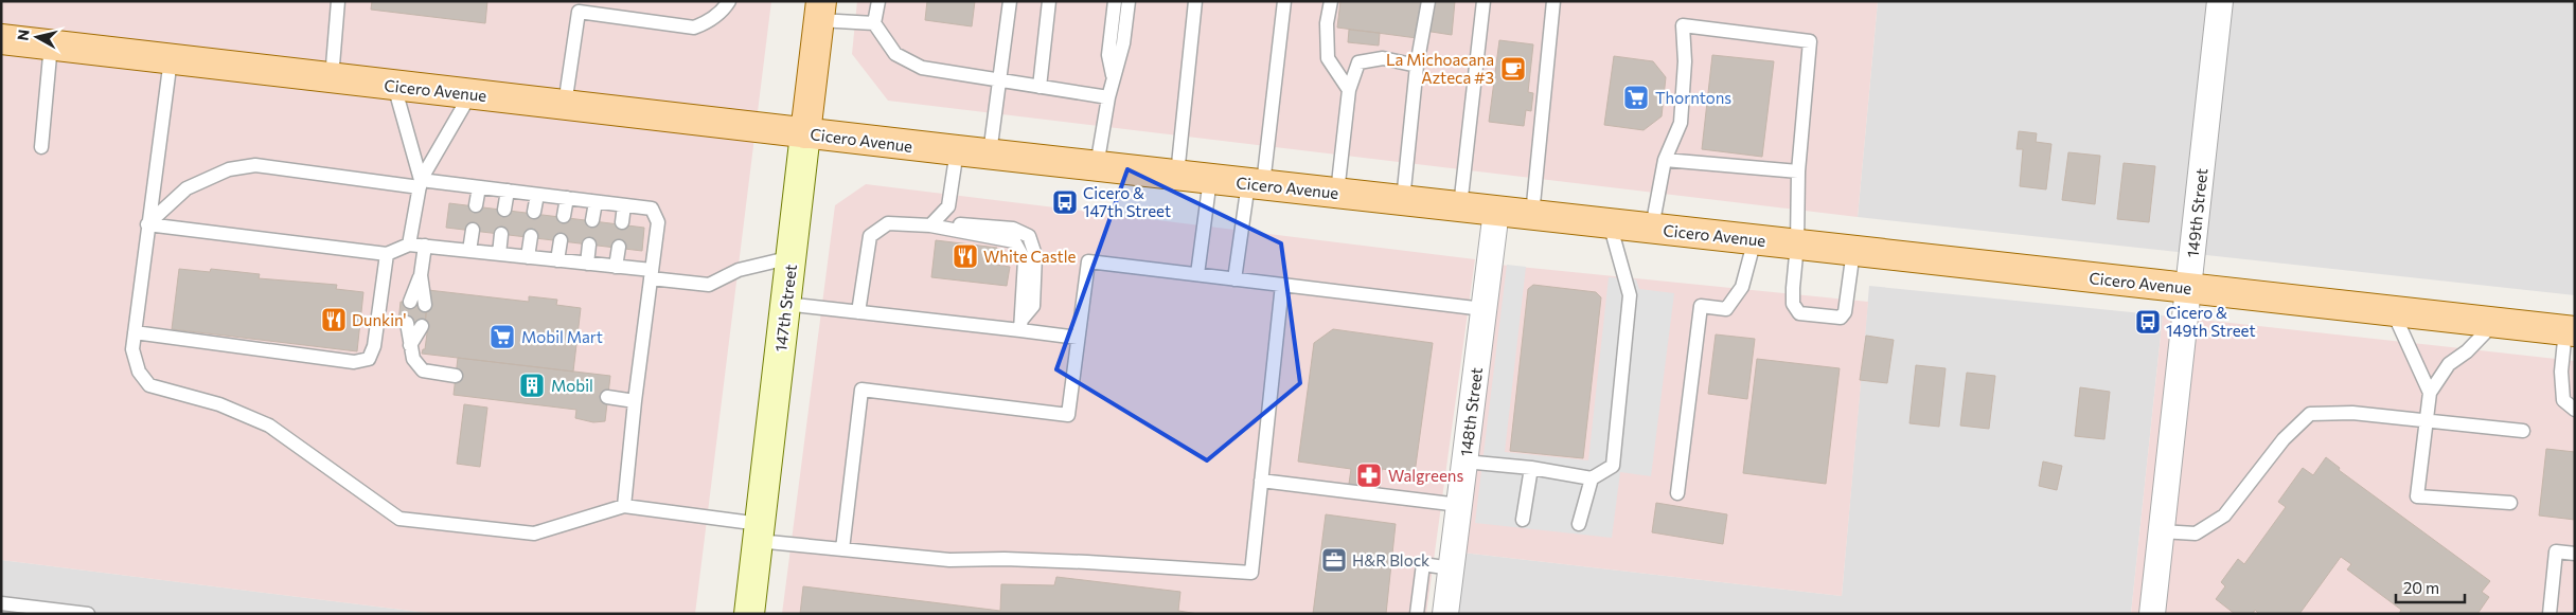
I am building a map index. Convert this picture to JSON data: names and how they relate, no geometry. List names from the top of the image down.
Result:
{
  "streets": {
    "main road": ["Cicero Avenue", "147th Street"],
    "street": ["149th Street", "148th Street"]
  },
  "crossings": [
    ["Cicero Avenue", "149th Street"],
    ["Cicero Avenue", "147th Street"],
    ["Cicero Avenue", "148th Street"]
  ],
  "places": {
    "cafe": ["La Michoacana Azteca #3"],
    "supermarket": ["Thorntons", "Mobil Mart"],
    "bus stop": ["Cicero & 147th Street", "Cicero & 149th Street"],
    "restaurant": ["White Castle", "Dunkin'"],
    "building": ["Mobil"],
    "pharmacy": ["Walgreens"],
    "office": ["H&R Block"]
  },
  "scale_bar": "20 m",
  "north": "left"
}
